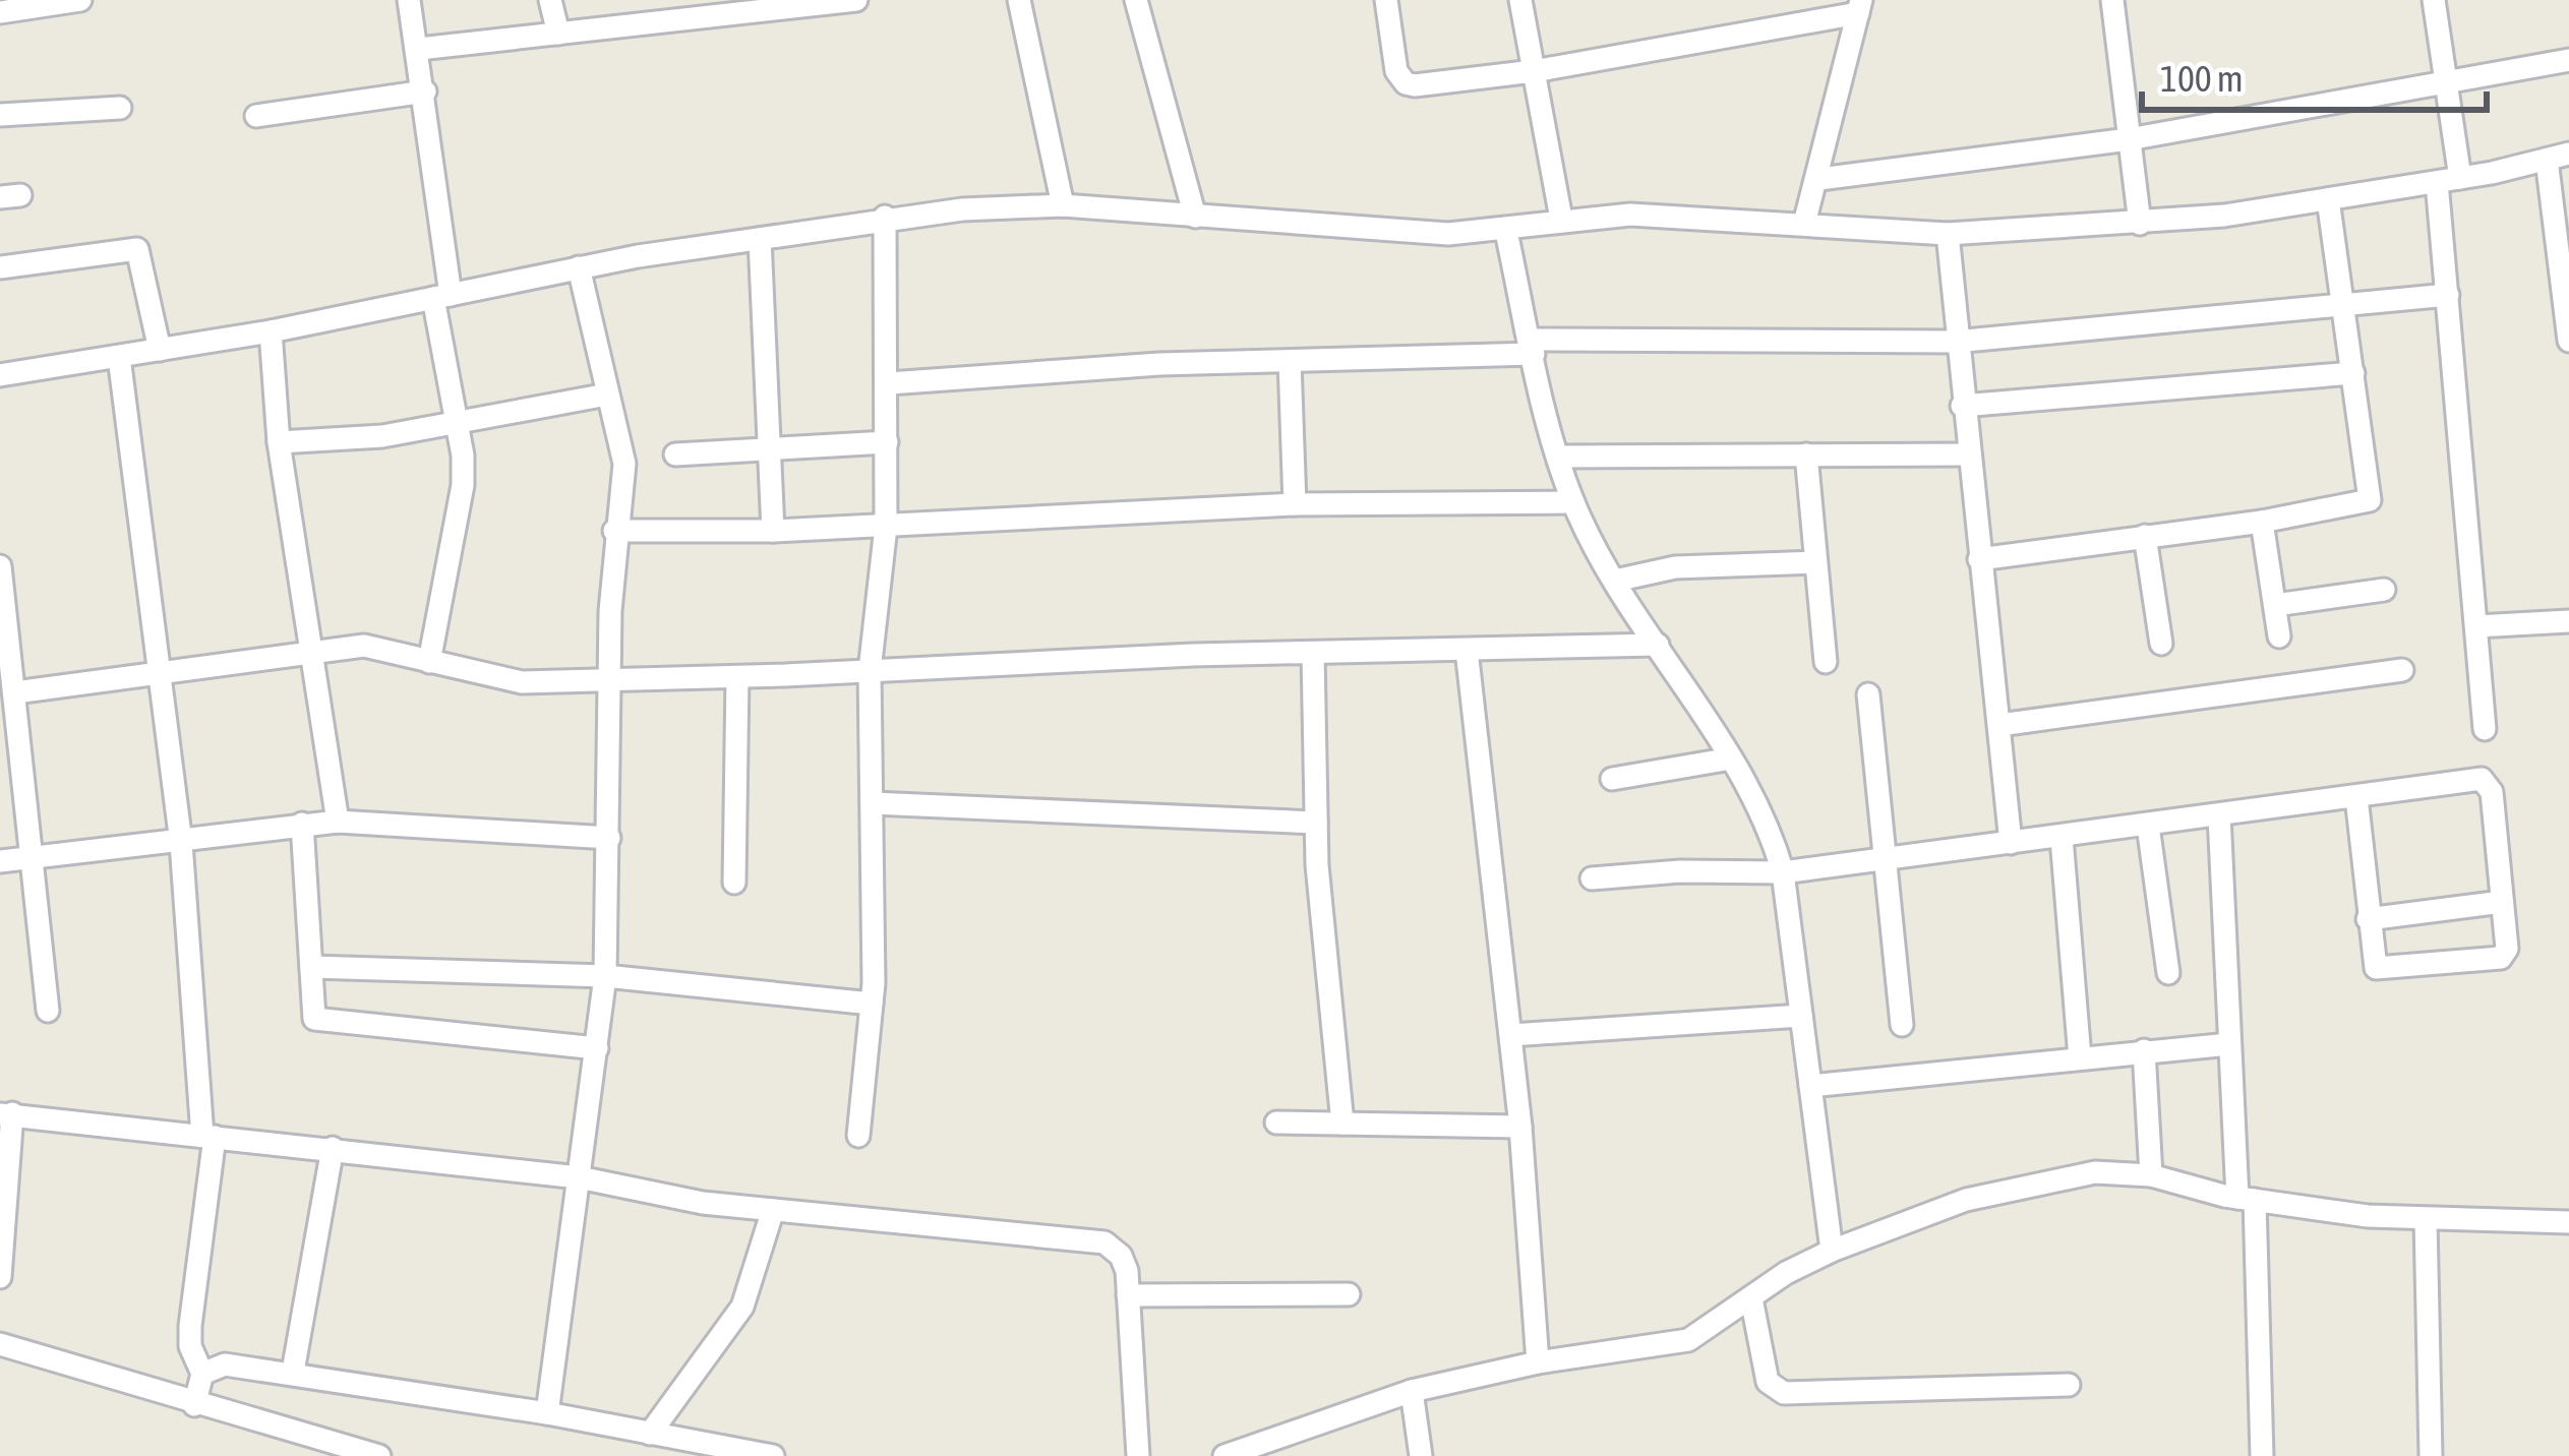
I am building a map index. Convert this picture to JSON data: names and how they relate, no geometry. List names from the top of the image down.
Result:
{
  "scale_bar": "100 m"
}
